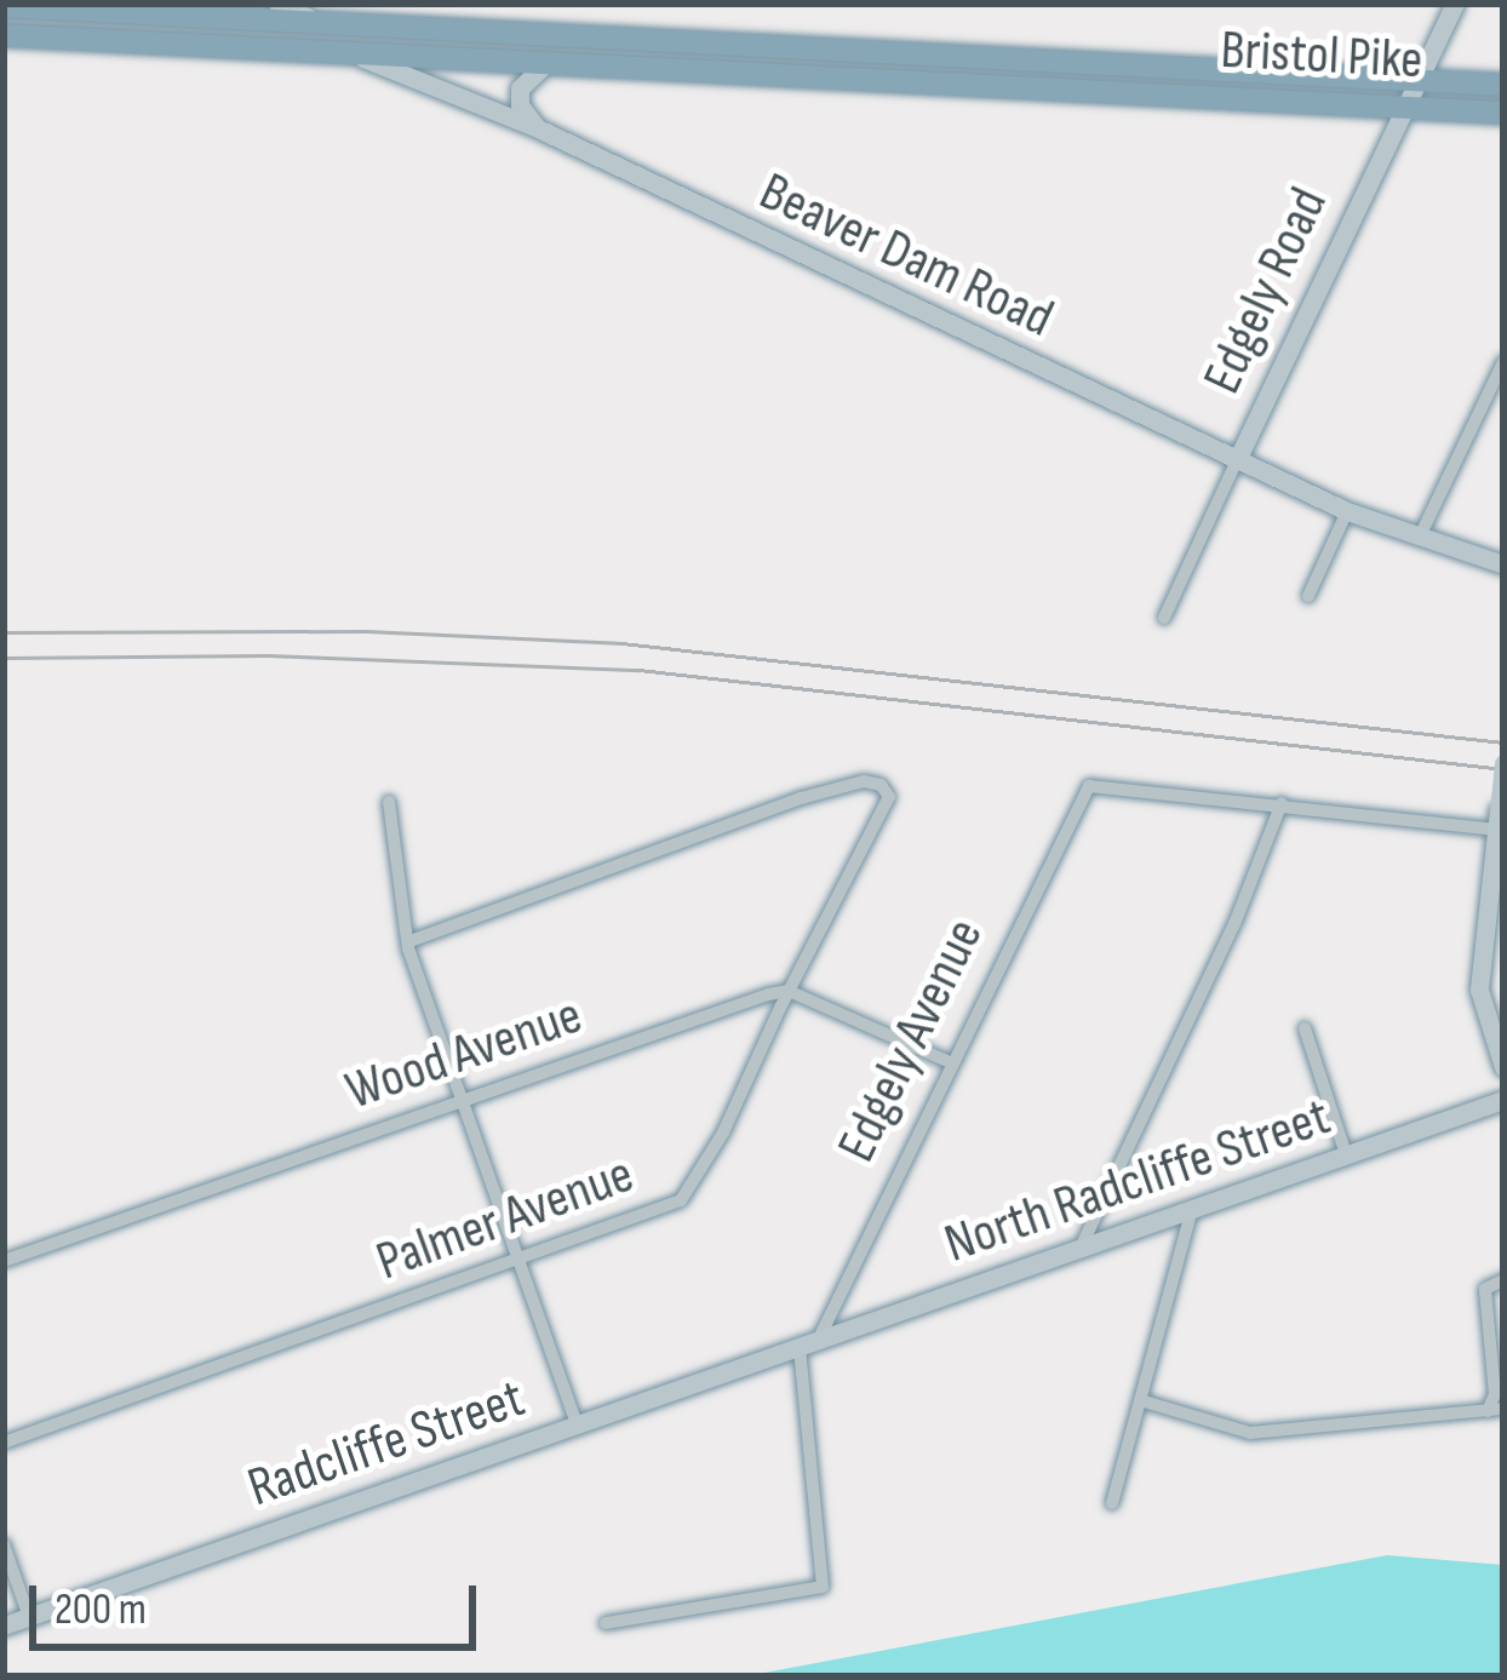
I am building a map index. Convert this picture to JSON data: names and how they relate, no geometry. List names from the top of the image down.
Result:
{
  "streets": {
    "highway": ["Bristol Pike"],
    "street": [
      "Beaver Dam Road",
      "Edgely Road",
      "Edgely Avenue",
      "Wood Avenue",
      "North Radcliffe Street",
      "Palmer Avenue",
      "Radcliffe Street"
    ]
  },
  "crossings": [
    ["Bristol Pike", "Beaver Dam Road"],
    ["Bristol Pike", "Edgely Road"],
    ["Beaver Dam Road", "Edgely Road"],
    ["Edgely Avenue", "North Radcliffe Street"],
    ["Edgely Avenue", "Radcliffe Street"],
    ["Wood Avenue", "Palmer Avenue"],
    ["North Radcliffe Street", "Radcliffe Street"]
  ],
  "scale_bar": "200 m"
}
